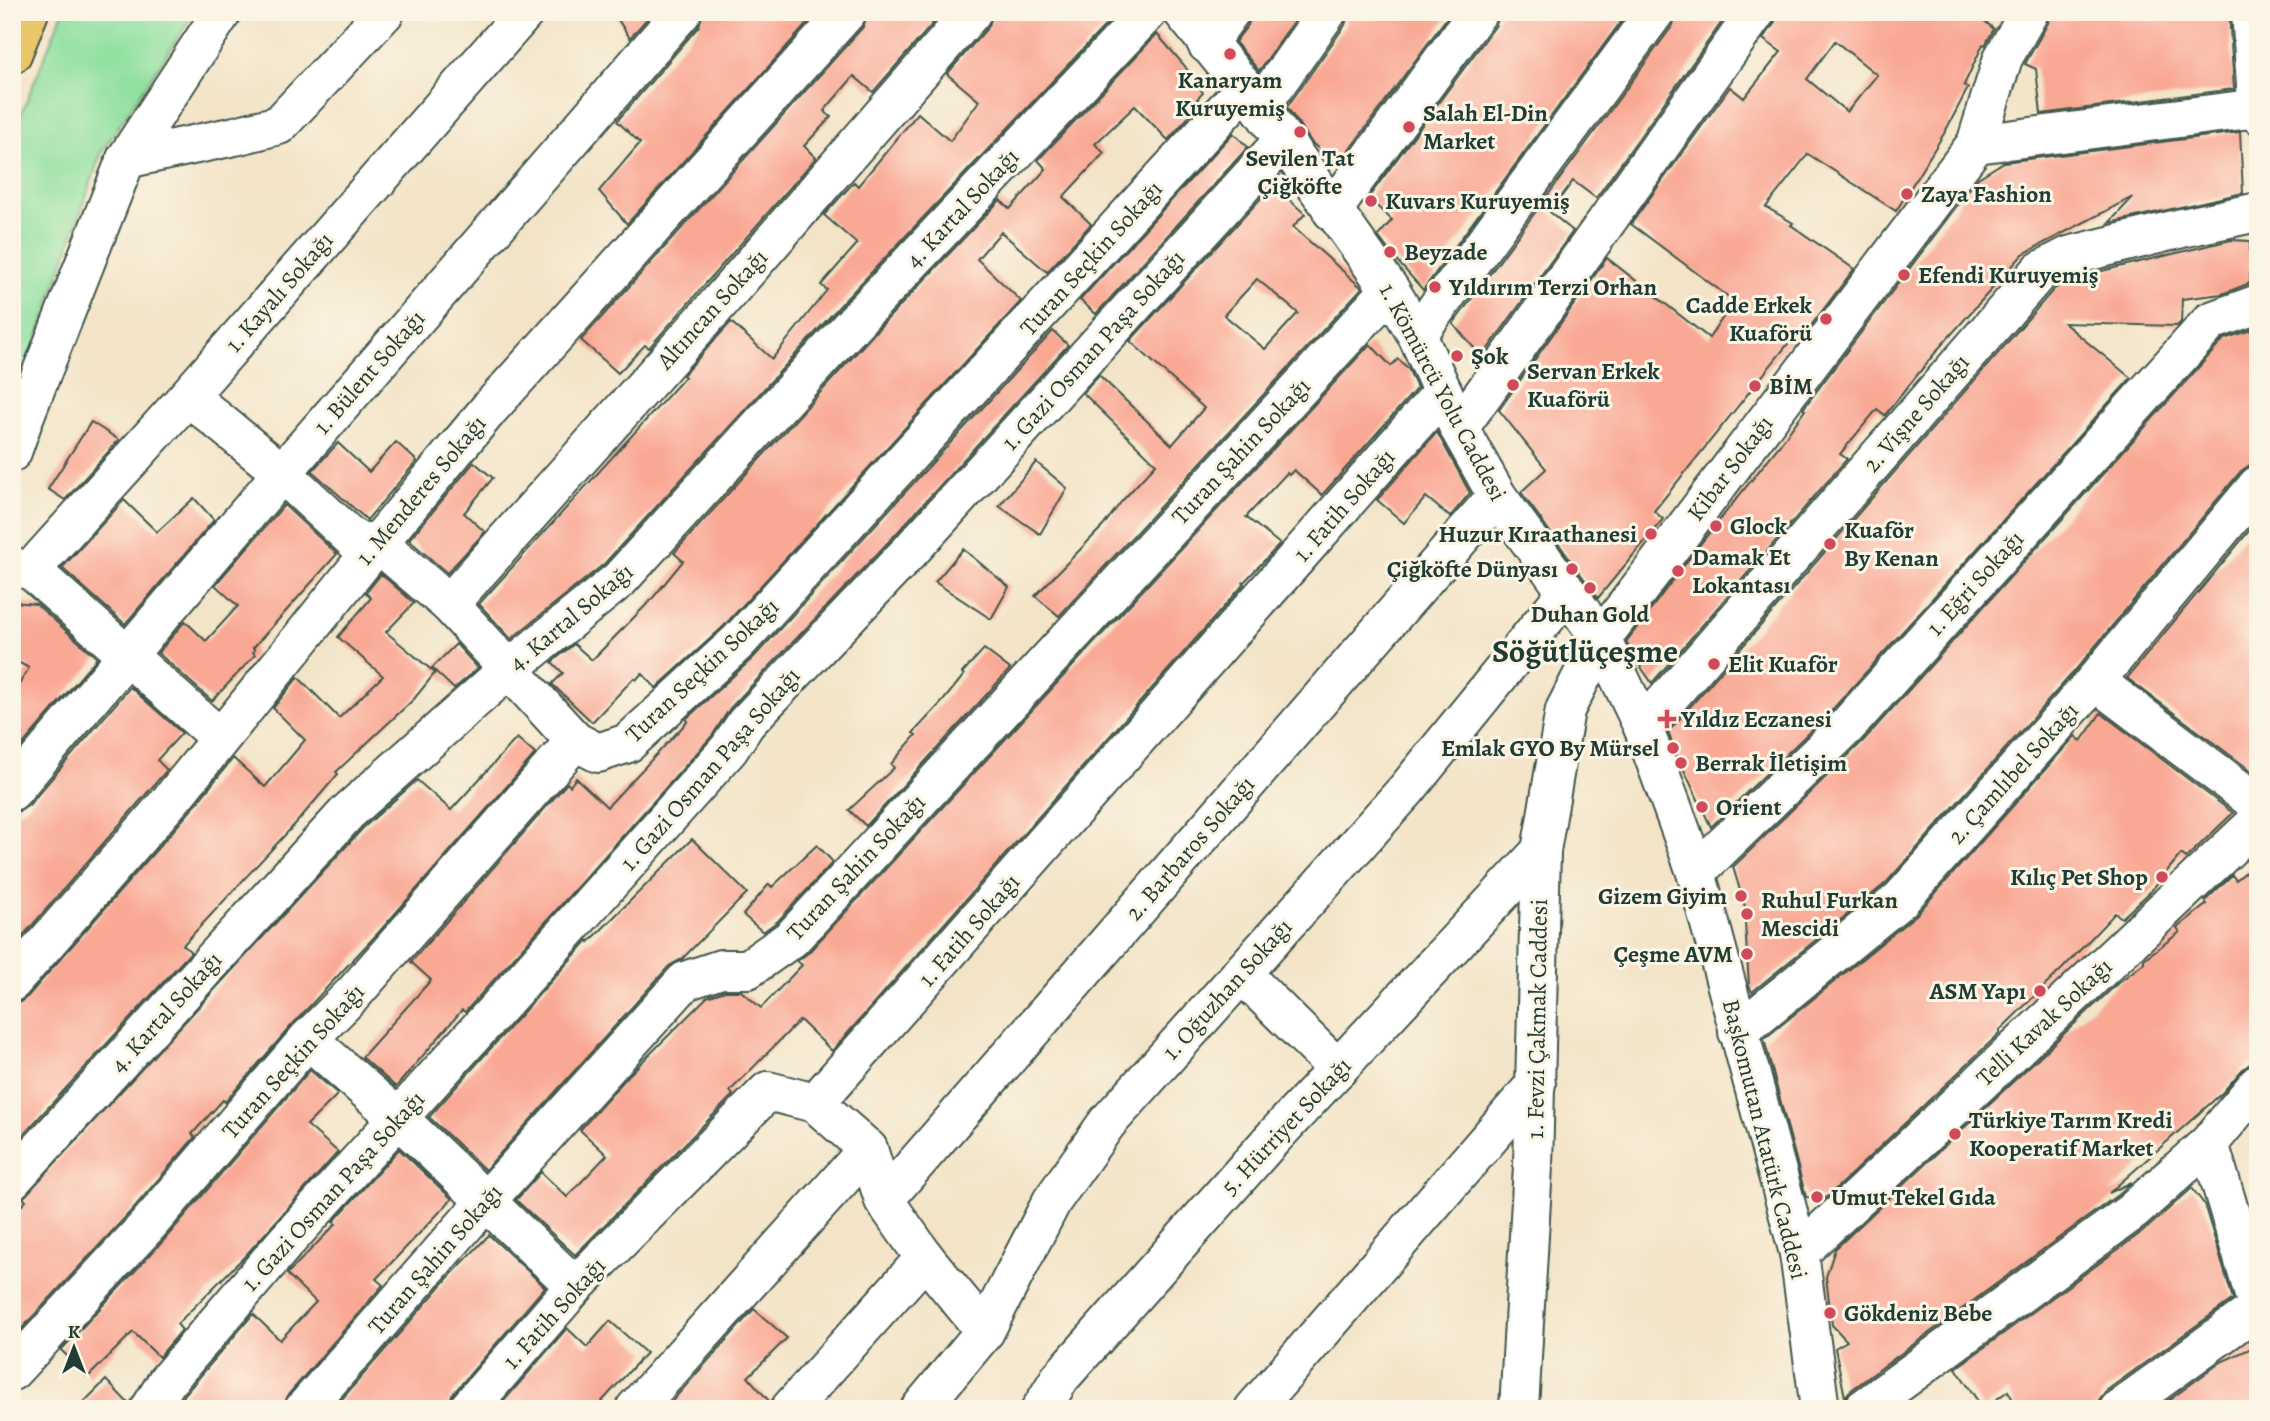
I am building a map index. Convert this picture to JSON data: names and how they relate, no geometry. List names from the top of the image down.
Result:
{
  "streets": {
    "street": [
      "4. Kartal Sokağı",
      "Turan Seçkin Sokağı",
      "1. Kayalı Sokağı",
      "Altıncan Sokağı",
      "1. Gazi Osman Paşa Sokağı",
      "1. Bülent Sokağı",
      "1. Kömürcü Yolu Caddesi",
      "2. Vişne Sokağı",
      "Turan Şahin Sokağı",
      "Kibar Sokağı",
      "1. Menderes Sokağı",
      "1. Fatih Sokağı",
      "1. Eğri Sokağı",
      "2. Çamlıbel Sokağı",
      "2. Barbaros Sokağı",
      "1. Oğuzhan Sokağı",
      "1. Fevzi Çakmak Caddesi",
      "Telli Kavak Sokağı",
      "5. Hürriyet Sokağı",
      "Başkomutan Atatürk Caddesi"
    ]
  },
  "crossings": [
    ["Turan Seçkin Sokağı", "1. Kömürcü Yolu Caddesi"],
    ["1. Gazi Osman Paşa Sokağı", "1. Kömürcü Yolu Caddesi"],
    ["1. Kömürcü Yolu Caddesi", "Turan Şahin Sokağı"],
    ["1. Kömürcü Yolu Caddesi", "Kibar Sokağı"],
    ["1. Kömürcü Yolu Caddesi", "1. Fatih Sokağı"],
    ["1. Kömürcü Yolu Caddesi", "2. Barbaros Sokağı"],
    ["1. Kömürcü Yolu Caddesi", "1. Oğuzhan Sokağı"],
    ["1. Kömürcü Yolu Caddesi", "1. Fevzi Çakmak Caddesi"],
    ["1. Kömürcü Yolu Caddesi", "Başkomutan Atatürk Caddesi"],
    ["2. Vişne Sokağı", "Başkomutan Atatürk Caddesi"],
    ["Kibar Sokağı", "1. Fevzi Çakmak Caddesi"],
    ["Kibar Sokağı", "Başkomutan Atatürk Caddesi"],
    ["1. Eğri Sokağı", "Başkomutan Atatürk Caddesi"],
    ["2. Çamlıbel Sokağı", "Başkomutan Atatürk Caddesi"],
    ["1. Fevzi Çakmak Caddesi", "5. Hürriyet Sokağı"],
    ["1. Fevzi Çakmak Caddesi", "Başkomutan Atatürk Caddesi"],
    ["Telli Kavak Sokağı", "Başkomutan Atatürk Caddesi"]
  ],
  "districts": ["Söğütlüçeşme"],
  "places": {
    "other": [
      "Kanaryam Kuruyemiş",
      "Salah El-Din Market",
      "Sevilen Tat Çiğköfte",
      "Zaya Fashion",
      "Kuvars Kuruyemiş",
      "Beyzade",
      "Efendi Kuruyemiş",
      "Yıldırım Terzi Orhan",
      "Cadde Erkek Kuaförü",
      "Şok",
      "Servan Erkek Kuaförü",
      "BİM",
      "Glock",
      "Huzur Kıraathanesi",
      "Kuaför By Kenan",
      "Çiğköfte Dünyası",
      "Damak Et Lokantası",
      "Duhan Gold",
      "Elit Kuaför",
      "Emlak GYO By Mürsel",
      "Berrak İletişim",
      "Orient",
      "Kılıç Pet Shop",
      "Gizem Giyim",
      "Ruhul Furkan Mescidi",
      "Çeşme AVM",
      "ASM Yapı",
      "Türkiye Tarım Kredi Kooperatif Market",
      "Umut Tekel Gıda",
      "Gökdeniz Bebe"
    ],
    "health": ["Yıldız Eczanesi"]
  },
  "north": "top"
}
